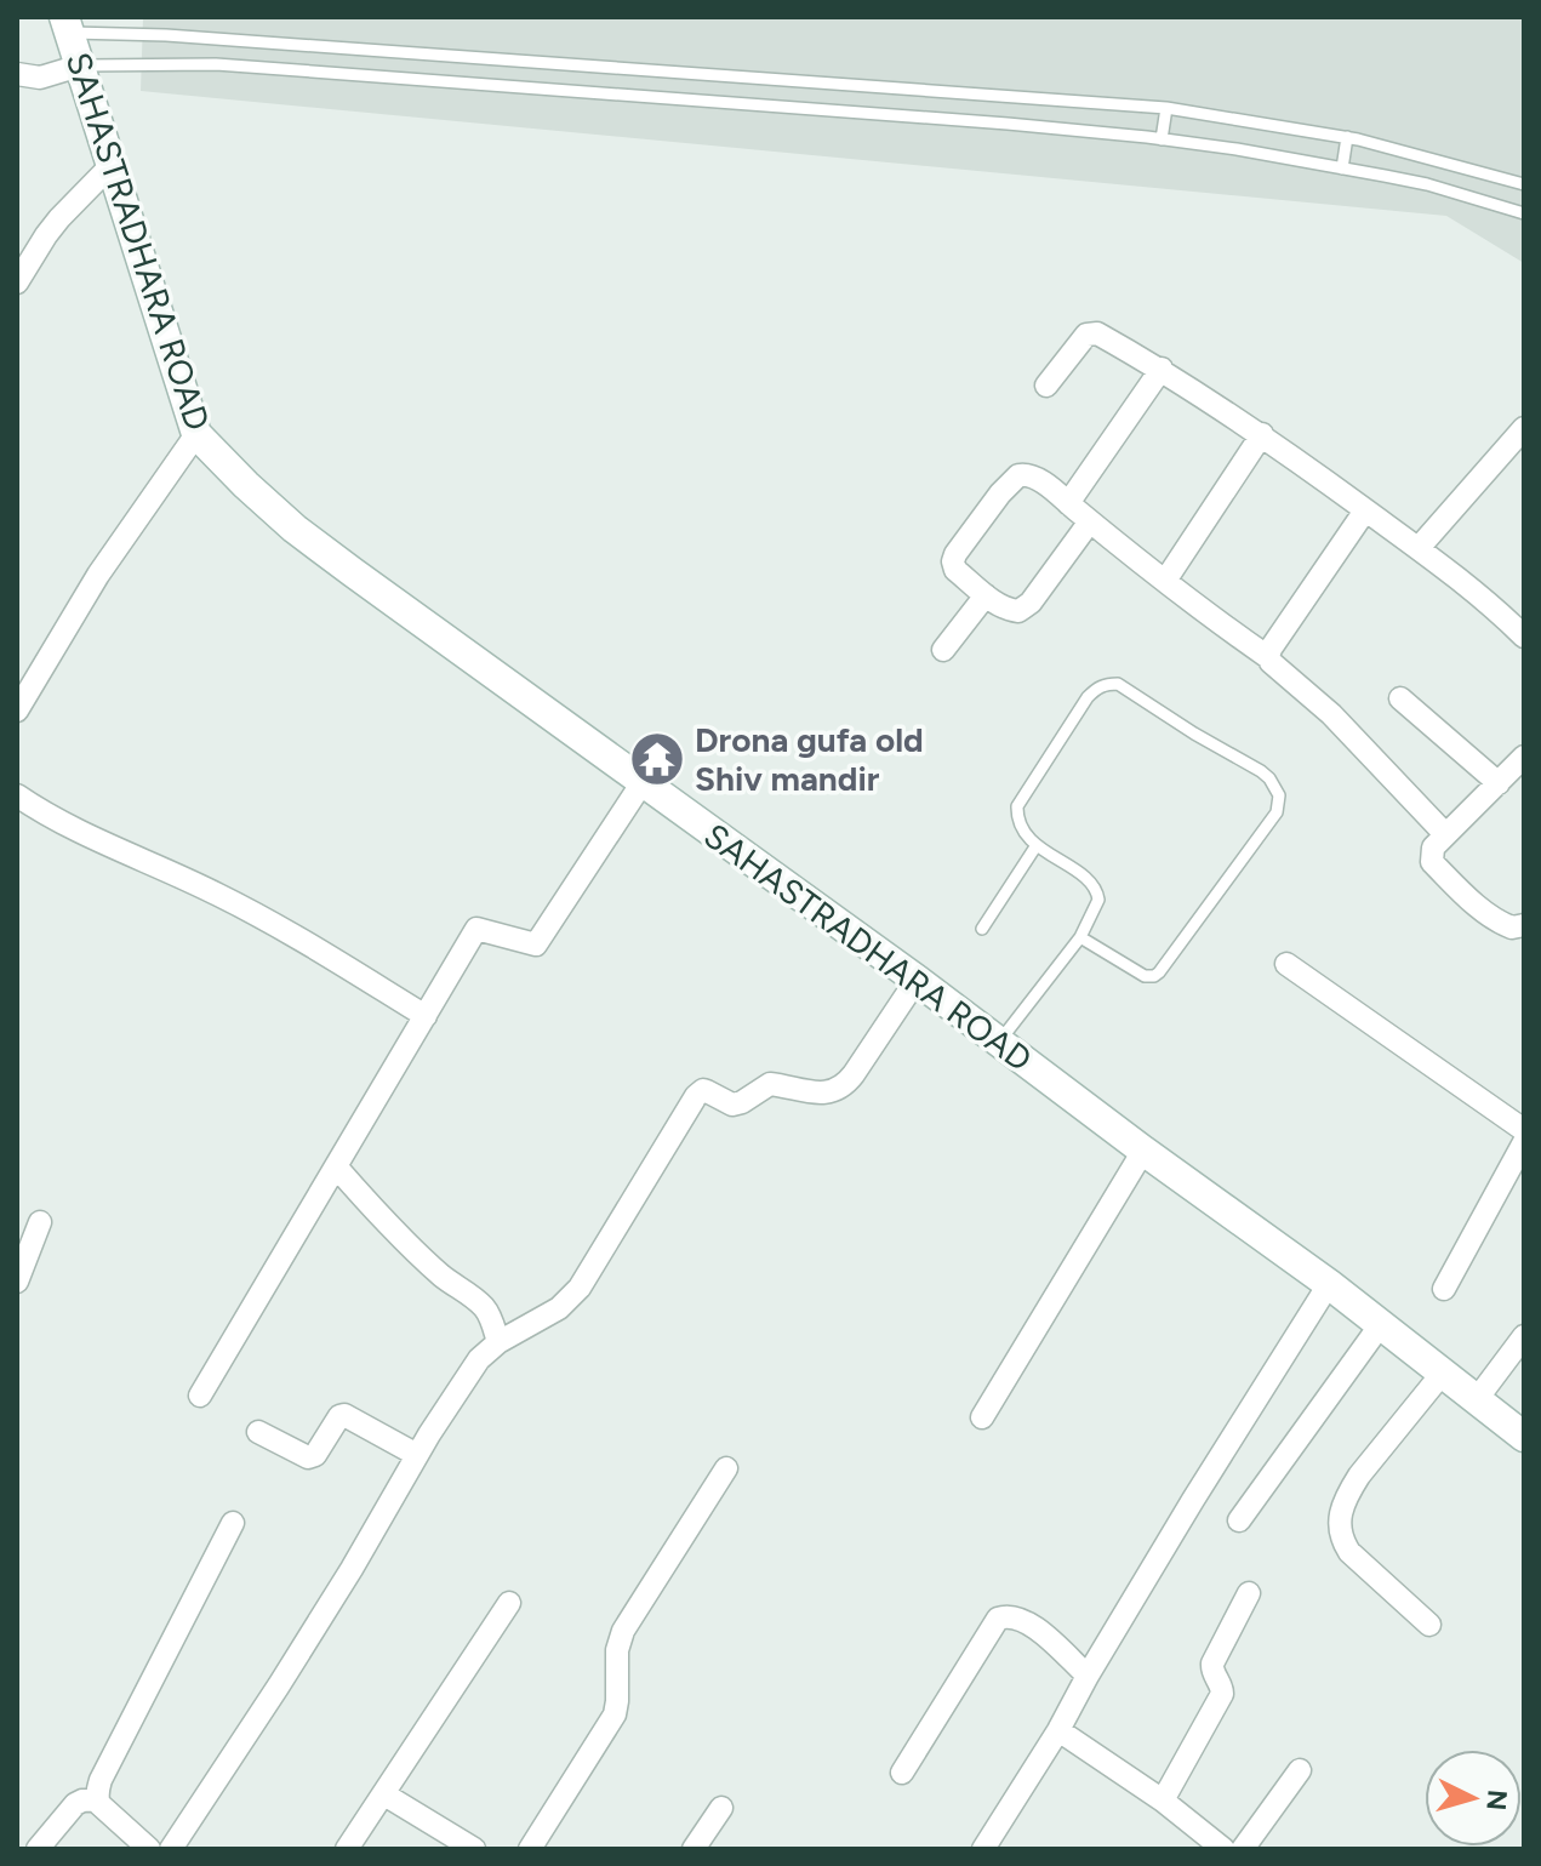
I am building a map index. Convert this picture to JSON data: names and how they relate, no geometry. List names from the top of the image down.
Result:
{
  "streets": {
    "main road": ["SAHASTRADHARA ROAD"]
  },
  "places": {
    "temple": ["Drona gufa old Shiv mandir"]
  },
  "north": "right"
}
